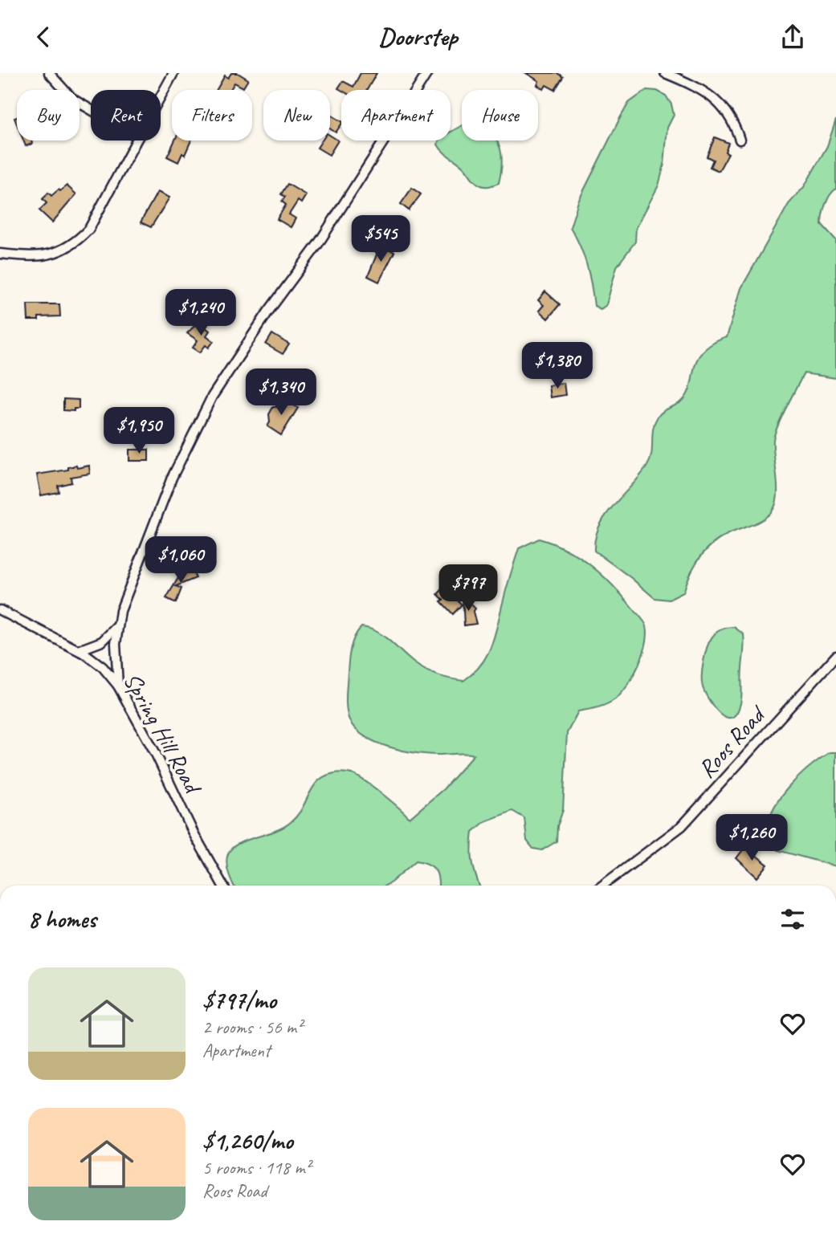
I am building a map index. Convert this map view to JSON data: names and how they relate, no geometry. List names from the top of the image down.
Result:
{
  "streets": {
    "street": ["Spring Hill Road", "Roos Road"]
  },
  "page": {
    "header": "Doorstep",
    "chip": [
      "Buy",
      "Rent",
      "Filters",
      "New",
      "Apartment",
      "House"
    ],
    "price": [
      "$545",
      "$1,240",
      "$1,380",
      "$1,340",
      "$1,950",
      "$1,060",
      "$797",
      "$1,260"
    ],
    "heading": "8 homes",
    "list": [
      {
        "name": "$797/mo",
        "note": "2 rooms · 56 m² · Apartment"
      },
      {
        "name": "$1,260/mo",
        "note": "5 rooms · 118 m² · Roos Road"
      }
    ]
  }
}
